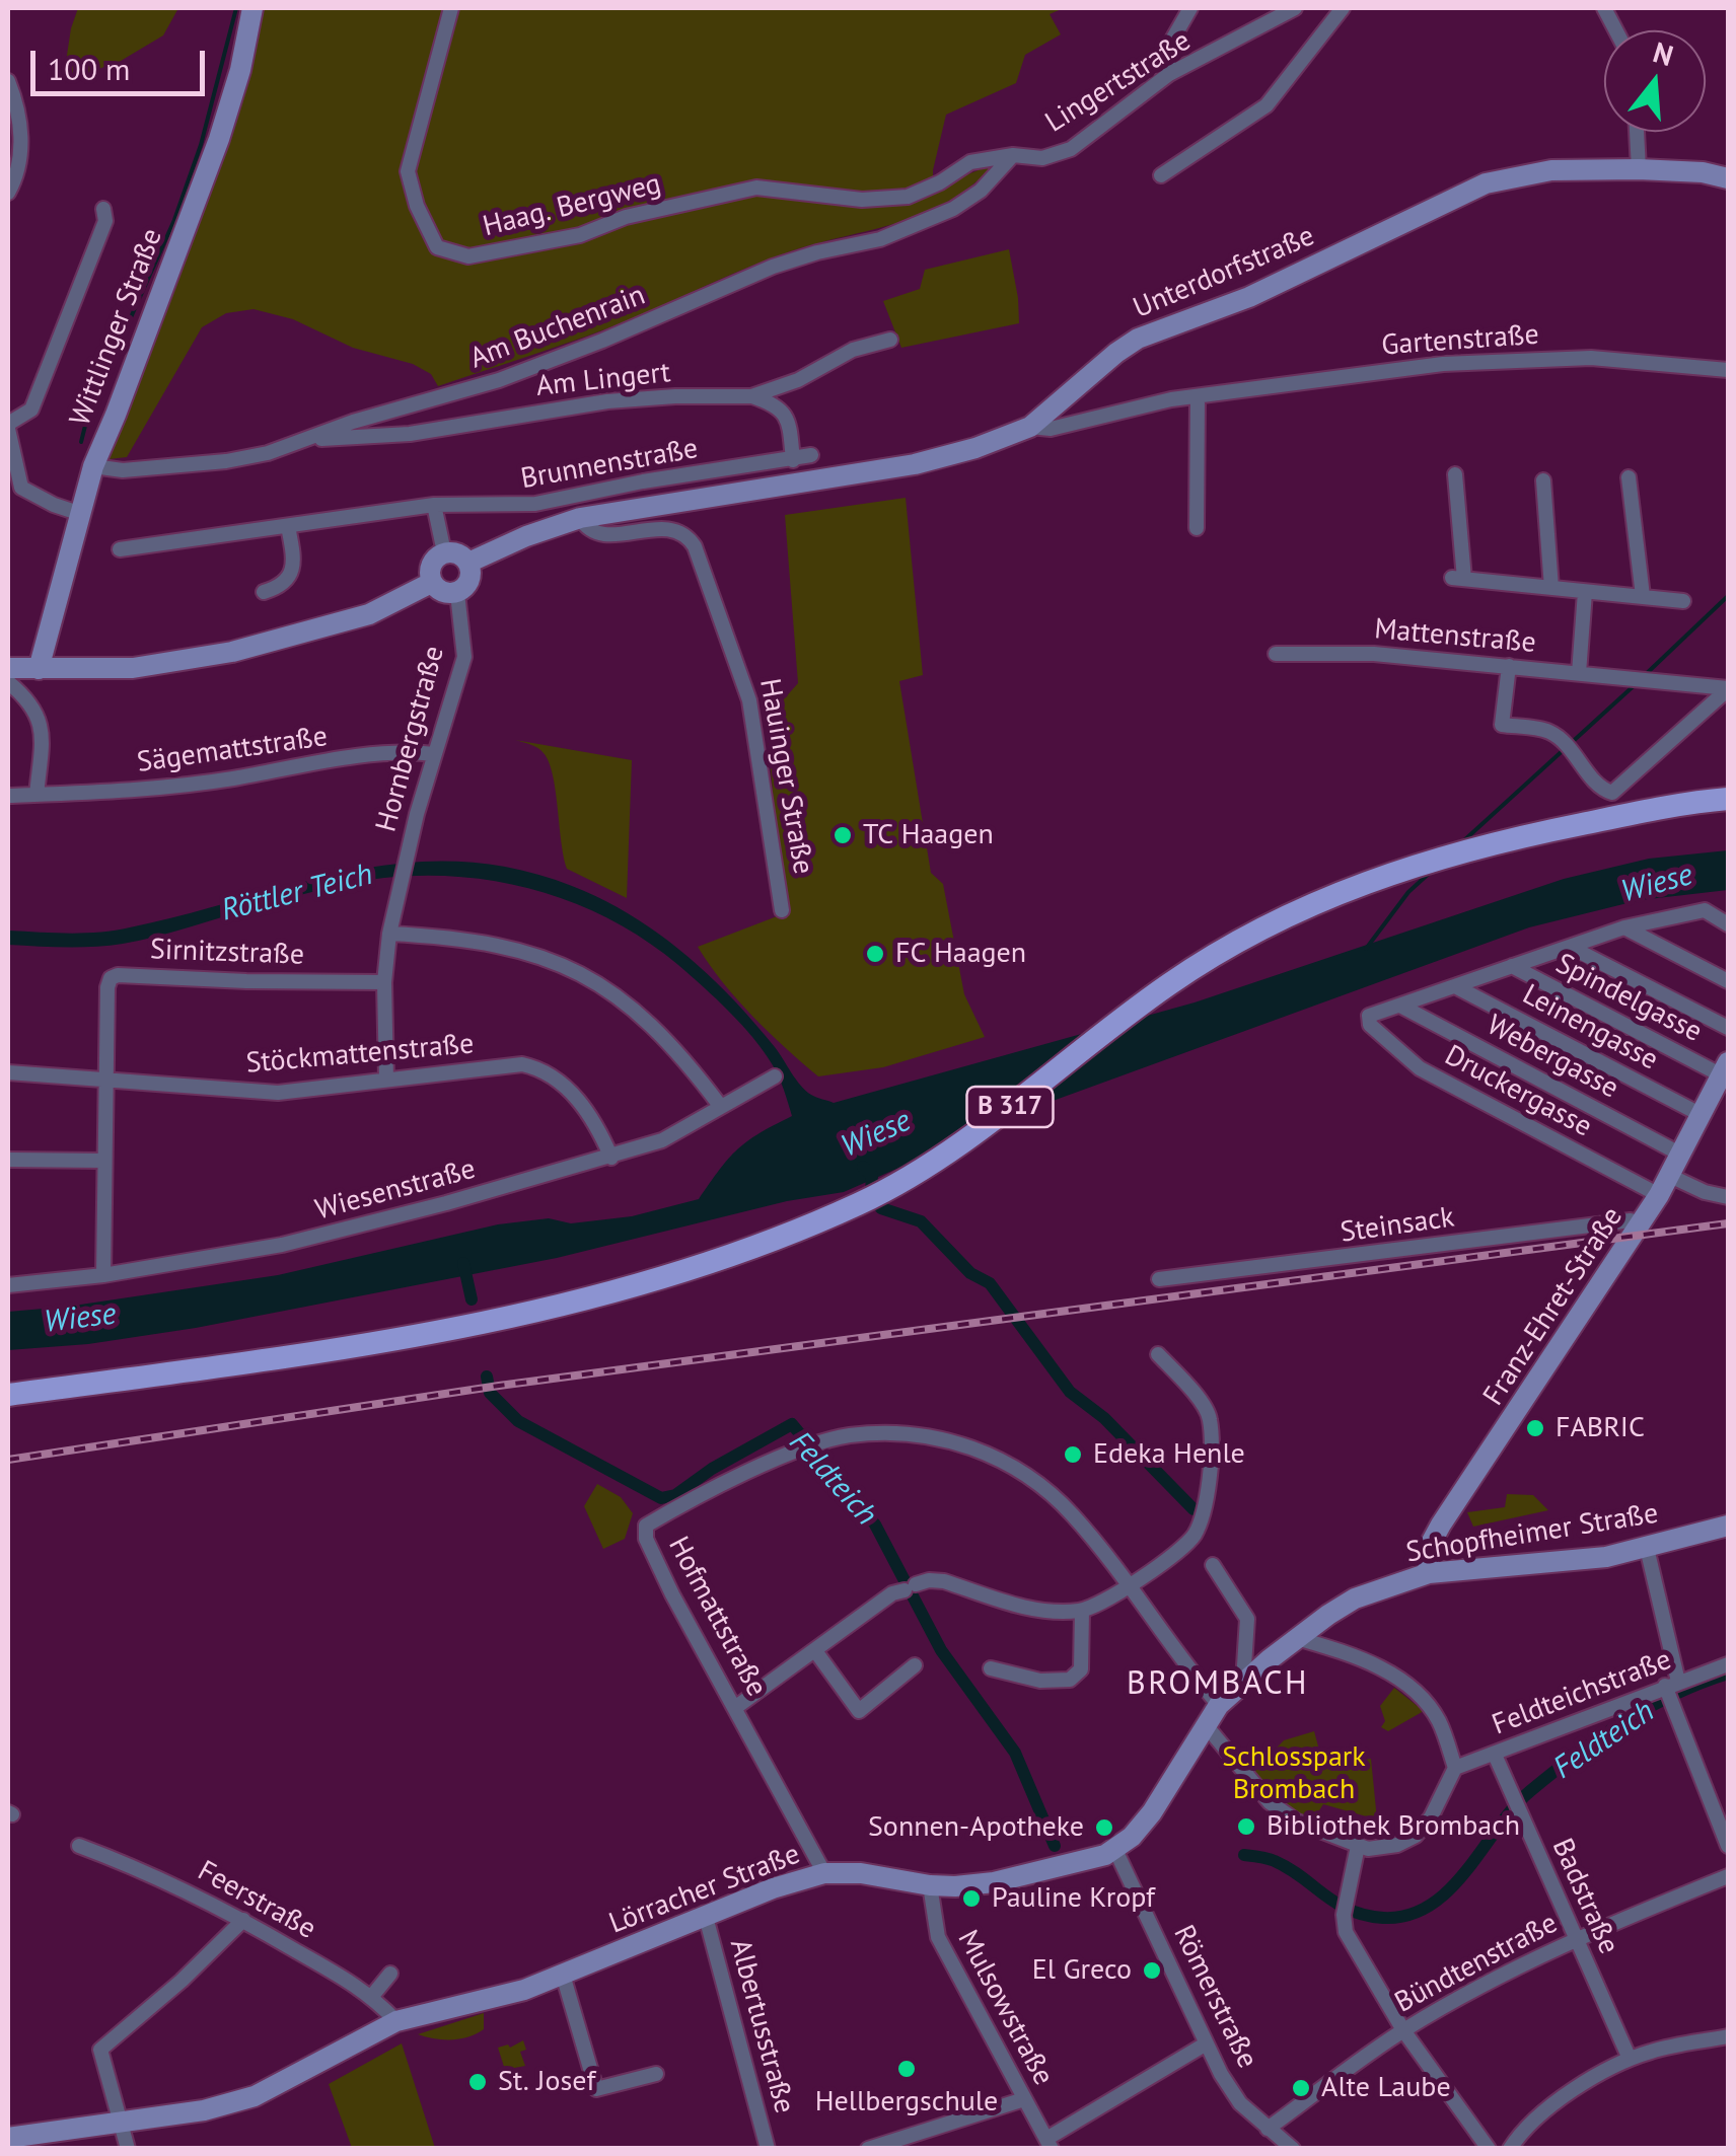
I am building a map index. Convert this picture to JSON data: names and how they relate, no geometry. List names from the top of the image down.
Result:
{
  "streets": {
    "main road": ["B 317"],
    "street": [
      "Lingertstraße",
      "Haag. Bergweg",
      "Unterdorfstraße",
      "Wittlinger Straße",
      "Am Buchenrain",
      "Gartenstraße",
      "Am Lingert",
      "Brunnenstraße",
      "Mattenstraße",
      "Hornbergstraße",
      "Sägemattstraße",
      "Hauinger Straße",
      "Sirnitzstraße",
      "Spindelgasse",
      "Leinengasse",
      "Stöckmattenstraße",
      "Webergasse",
      "Druckergasse",
      "Wiesenstraße",
      "Steinsack",
      "Franz-Ehret-Straße",
      "Schopfheimer Straße",
      "Hofmattstraße",
      "Feldteichstraße",
      "Lörracher Straße",
      "Badstraße",
      "Feerstraße",
      "Bündtenstraße",
      "Römerstraße",
      "Mulsowstraße",
      "Albertusstraße"
    ]
  },
  "crossings": [
    ["Lingertstraße", "Haag. Bergweg"],
    ["Lingertstraße", "Am Buchenrain"],
    ["Unterdorfstraße", "Gartenstraße"],
    ["Unterdorfstraße", "Hornbergstraße"],
    ["Unterdorfstraße", "Hauinger Straße"],
    ["Wittlinger Straße", "Am Buchenrain"],
    ["Am Buchenrain", "Am Lingert"],
    ["Hornbergstraße", "Sägemattstraße"],
    ["Hornbergstraße", "Sirnitzstraße"],
    ["Hornbergstraße", "Stöckmattenstraße"],
    ["Sirnitzstraße", "Stöckmattenstraße"],
    ["Spindelgasse", "Franz-Ehret-Straße"],
    ["Leinengasse", "Franz-Ehret-Straße"],
    ["Stöckmattenstraße", "Wiesenstraße"],
    ["Webergasse", "Druckergasse"],
    ["Webergasse", "Franz-Ehret-Straße"],
    ["Druckergasse", "Franz-Ehret-Straße"],
    ["Steinsack", "Franz-Ehret-Straße"],
    ["Franz-Ehret-Straße", "Schopfheimer Straße"],
    ["Schopfheimer Straße", "Hofmattstraße"],
    ["Schopfheimer Straße", "Feldteichstraße"],
    ["Hofmattstraße", "Feldteichstraße"],
    ["Hofmattstraße", "Lörracher Straße"],
    ["Feldteichstraße", "Badstraße"],
    ["Lörracher Straße", "Feerstraße"],
    ["Lörracher Straße", "Römerstraße"],
    ["Lörracher Straße", "Mulsowstraße"],
    ["Lörracher Straße", "Albertusstraße"],
    ["Badstraße", "Bündtenstraße"],
    ["Bündtenstraße", "Römerstraße"]
  ],
  "districts": ["BROMBACH"],
  "water": ["Wiese", "Röttler Teich", "Feldteich"],
  "parks": ["Schlosspark Brombach"],
  "places": [
    "TC Haagen",
    "FC Haagen",
    "FABRIC",
    "Edeka Henle",
    "Bibliothek Brombach",
    "Sonnen-Apotheke",
    "Pauline Kropf",
    "El Greco",
    "Hellbergschule",
    "St. Josef",
    "Alte Laube"
  ],
  "scale_bar": "100 m",
  "north": "top"
}
